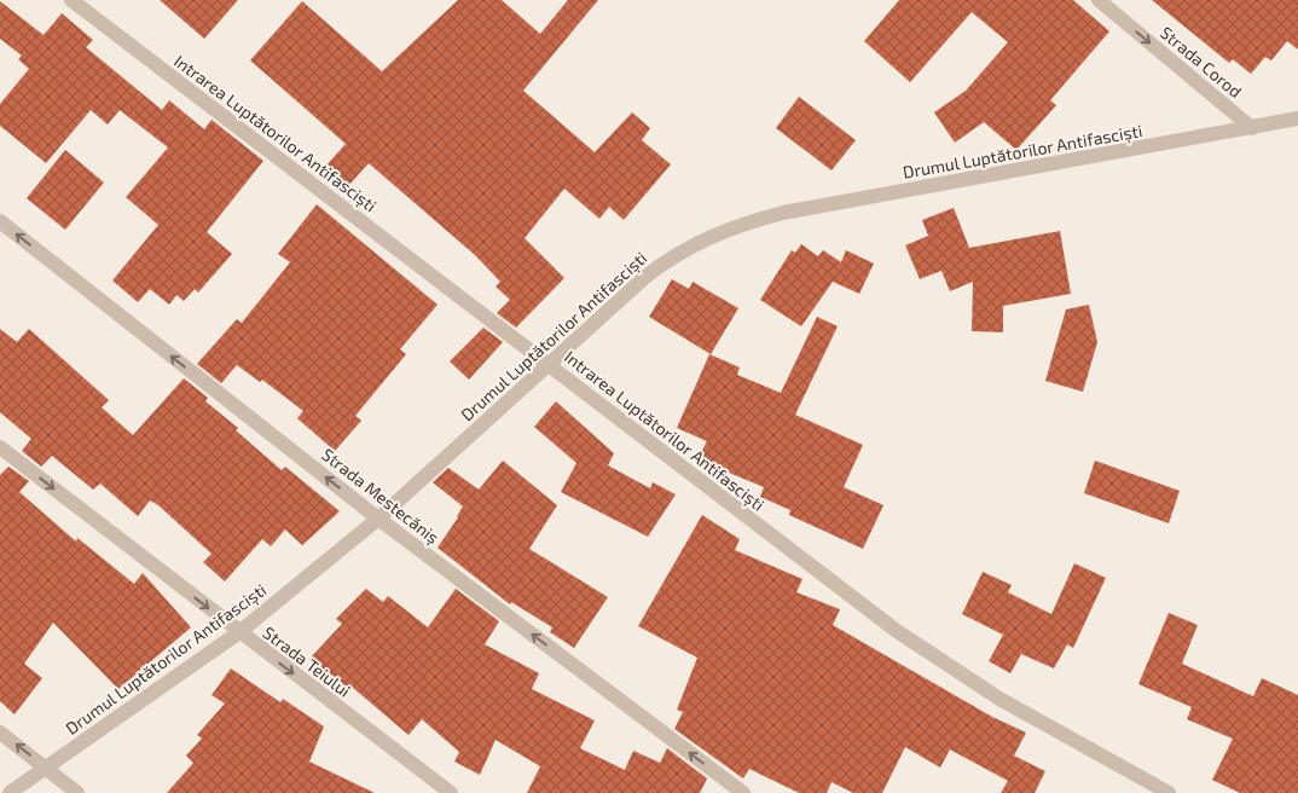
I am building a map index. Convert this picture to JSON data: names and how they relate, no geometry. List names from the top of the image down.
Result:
{
  "streets": {
    "street": [
      "Strada Corod",
      "Intrarea Luptătorilor Antifasciști",
      "Drumul Luptătorilor Antifasciști",
      "Strada Mestecăniș",
      "Strada Teiului"
    ]
  },
  "crossings": [
    ["Strada Corod", "Drumul Luptătorilor Antifasciști"],
    ["Intrarea Luptătorilor Antifasciști", "Drumul Luptătorilor Antifasciști"],
    ["Drumul Luptătorilor Antifasciști", "Strada Mestecăniș"],
    ["Drumul Luptătorilor Antifasciști", "Strada Teiului"]
  ],
  "one_way": ["Strada Corod", "Strada Mestecăniș", "Strada Teiului"]
}
